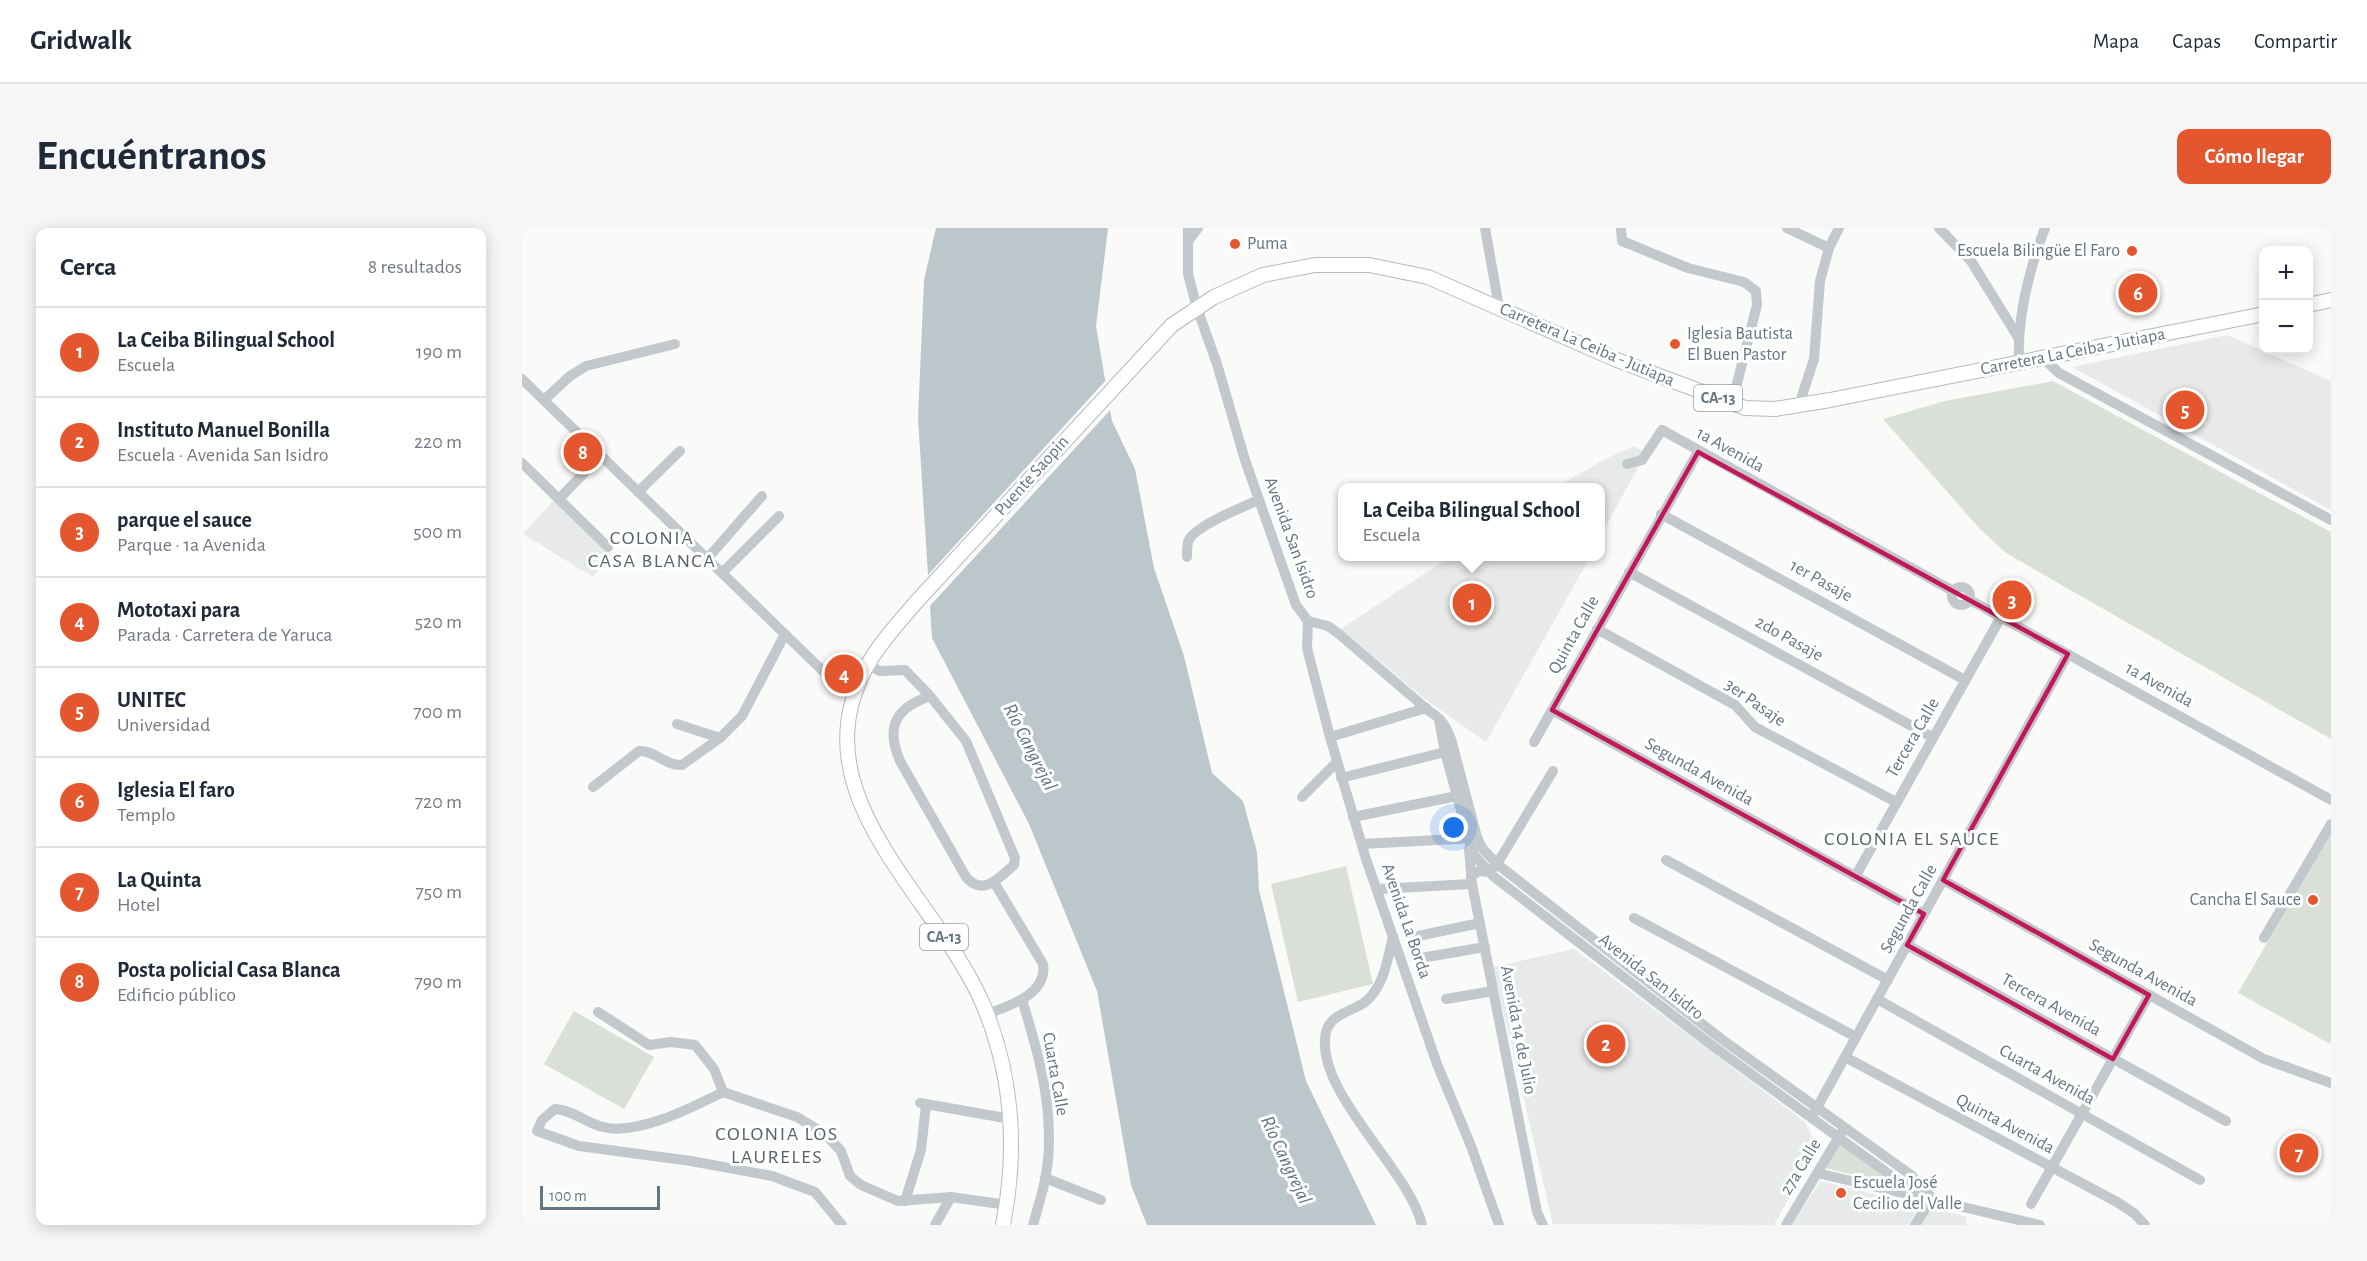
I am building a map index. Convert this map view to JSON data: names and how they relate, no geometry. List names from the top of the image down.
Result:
{
  "streets": {
    "main road": ["Carretera La Ceiba - Jutiapa", "CA-13", "Puente Saopin"],
    "street": [
      "1a Avenida",
      "Avenida San Isidro",
      "1er Pasaje",
      "Quinta Calle",
      "2do Pasaje",
      "3er Pasaje",
      "Tercera Calle",
      "Segunda Avenida",
      "Segunda Calle",
      "Avenida La Borda",
      "Tercera Avenida",
      "Avenida 14 de Julio",
      "Cuarta Calle",
      "Cuarta Avenida",
      "Quinta Avenida",
      "27a Calle"
    ]
  },
  "crossings": [
    ["Carretera La Ceiba - Jutiapa", "Puente Saopin"],
    ["Carretera La Ceiba - Jutiapa", "Avenida San Isidro"],
    ["CA-13", "Puente Saopin"],
    ["1a Avenida", "Quinta Calle"],
    ["1a Avenida", "Tercera Calle"],
    ["1a Avenida", "Segunda Calle"],
    ["Avenida San Isidro", "Segunda Calle"],
    ["Avenida San Isidro", "Avenida La Borda"],
    ["Avenida San Isidro", "Avenida 14 de Julio"],
    ["Avenida San Isidro", "27a Calle"],
    ["1er Pasaje", "Quinta Calle"],
    ["1er Pasaje", "Tercera Calle"],
    ["Quinta Calle", "2do Pasaje"],
    ["Quinta Calle", "3er Pasaje"],
    ["Quinta Calle", "Segunda Avenida"],
    ["2do Pasaje", "Tercera Calle"],
    ["3er Pasaje", "Tercera Calle"],
    ["Tercera Calle", "Segunda Avenida"],
    ["Segunda Avenida", "Segunda Calle"],
    ["Segunda Calle", "Tercera Avenida"],
    ["Segunda Calle", "Cuarta Avenida"],
    ["Segunda Calle", "Quinta Avenida"]
  ],
  "districts": ["COLONIA CASA BLANCA", "COLONIA EL SAUCE", "COLONIA LOS LAURELES"],
  "water": ["Río Cangrejal"],
  "places": [
    "Puma",
    "Escuela Bilingüe El Faro",
    "Iglesia Bautista El Buen Pastor",
    "Cancha El Sauce",
    "Escuela José Cecilio del Valle"
  ],
  "scale_bar": "100 m",
  "page": {
    "header": "Gridwalk",
    "nav": ["Mapa", "Capas", "Compartir"],
    "buttons": "Cómo llegar",
    "title": "Encuéntranos",
    "heading": ["Cerca", "8 resultados"],
    "map_buttons": ["+", "−"],
    "pins": [
      "6",
      "5",
      "8",
      "3",
      "1",
      "4",
      "2",
      "7"
    ],
    "list": [
      {
        "mark": "1",
        "name": "La Ceiba Bilingual School",
        "note": "Escuela",
        "value": "190 m"
      },
      {
        "mark": "2",
        "name": "Instituto Manuel Bonilla",
        "note": "Escuela · Avenida San Isidro",
        "value": "220 m"
      },
      {
        "mark": "3",
        "name": "parque el sauce",
        "note": "Parque · 1a Avenida",
        "value": "500 m"
      },
      {
        "mark": "4",
        "name": "Mototaxi para",
        "note": "Parada · Carretera de Yaruca",
        "value": "520 m"
      },
      {
        "mark": "5",
        "name": "UNITEC",
        "note": "Universidad",
        "value": "700 m"
      },
      {
        "mark": "6",
        "name": "Iglesia El faro",
        "note": "Templo",
        "value": "720 m"
      },
      {
        "mark": "7",
        "name": "La Quinta",
        "note": "Hotel",
        "value": "750 m"
      },
      {
        "mark": "8",
        "name": "Posta policial Casa Blanca",
        "note": "Edificio público",
        "value": "790 m"
      }
    ],
    "popup": ["La Ceiba Bilingual School", "Escuela"],
    "scale": "100 m"
  }
}
